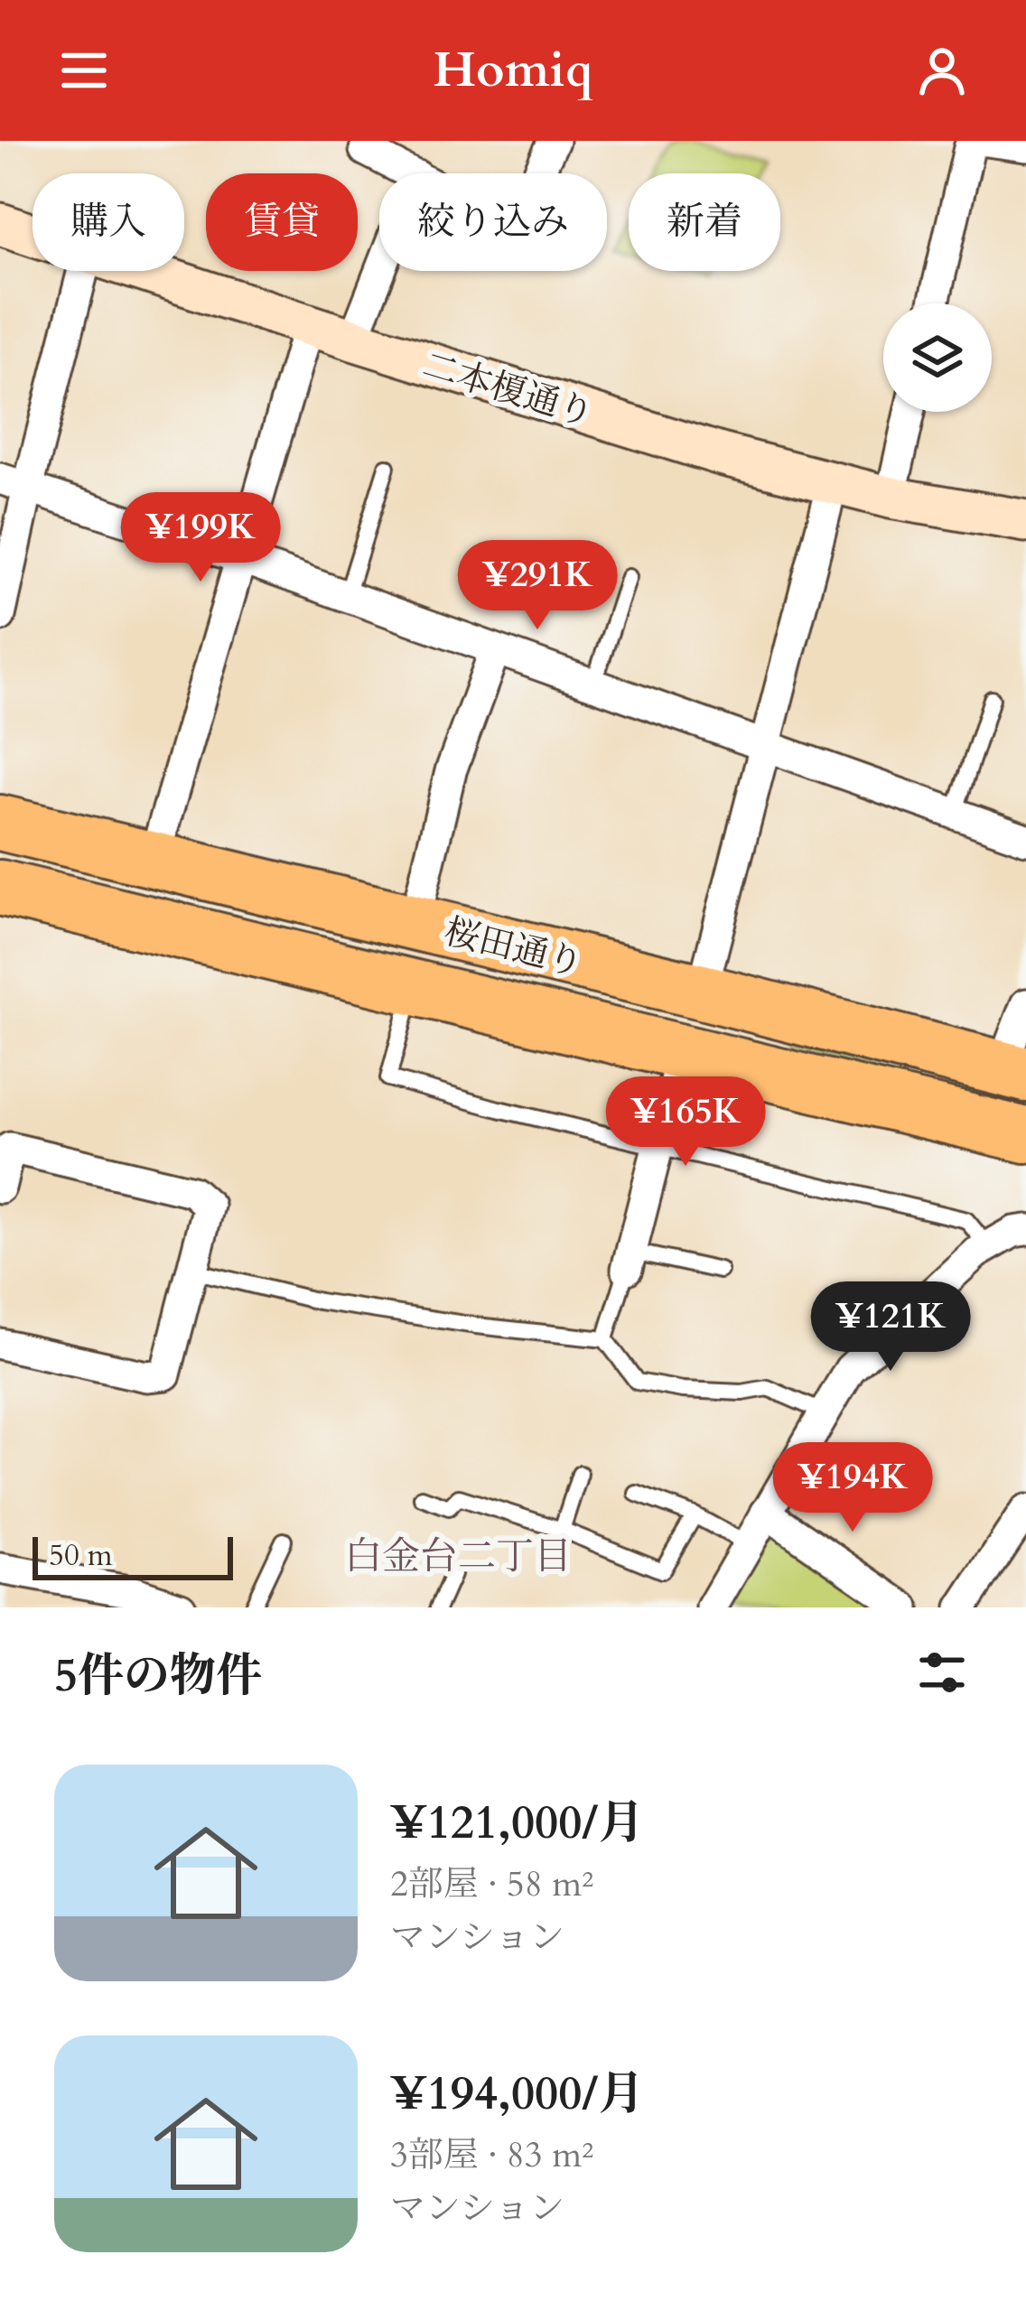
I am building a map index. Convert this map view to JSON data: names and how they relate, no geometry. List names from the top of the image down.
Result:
{
  "streets": {
    "highway": ["桜田通り"],
    "street": ["二本榎通り"]
  },
  "districts": ["白金台二丁目"],
  "scale_bar": "50 m",
  "page": {
    "header": "Homiq",
    "chip": [
      "購入",
      "賃貸",
      "絞り込み",
      "新着"
    ],
    "price": [
      "¥199K",
      "¥291K",
      "¥165K",
      "¥121K",
      "¥194K"
    ],
    "scale": "50 m",
    "heading": "5件の物件",
    "list": [
      {
        "name": "¥121,000/月",
        "note": "2部屋 · 58 m² · マンション"
      },
      {
        "name": "¥194,000/月",
        "note": "3部屋 · 83 m² · マンション"
      }
    ]
  }
}
